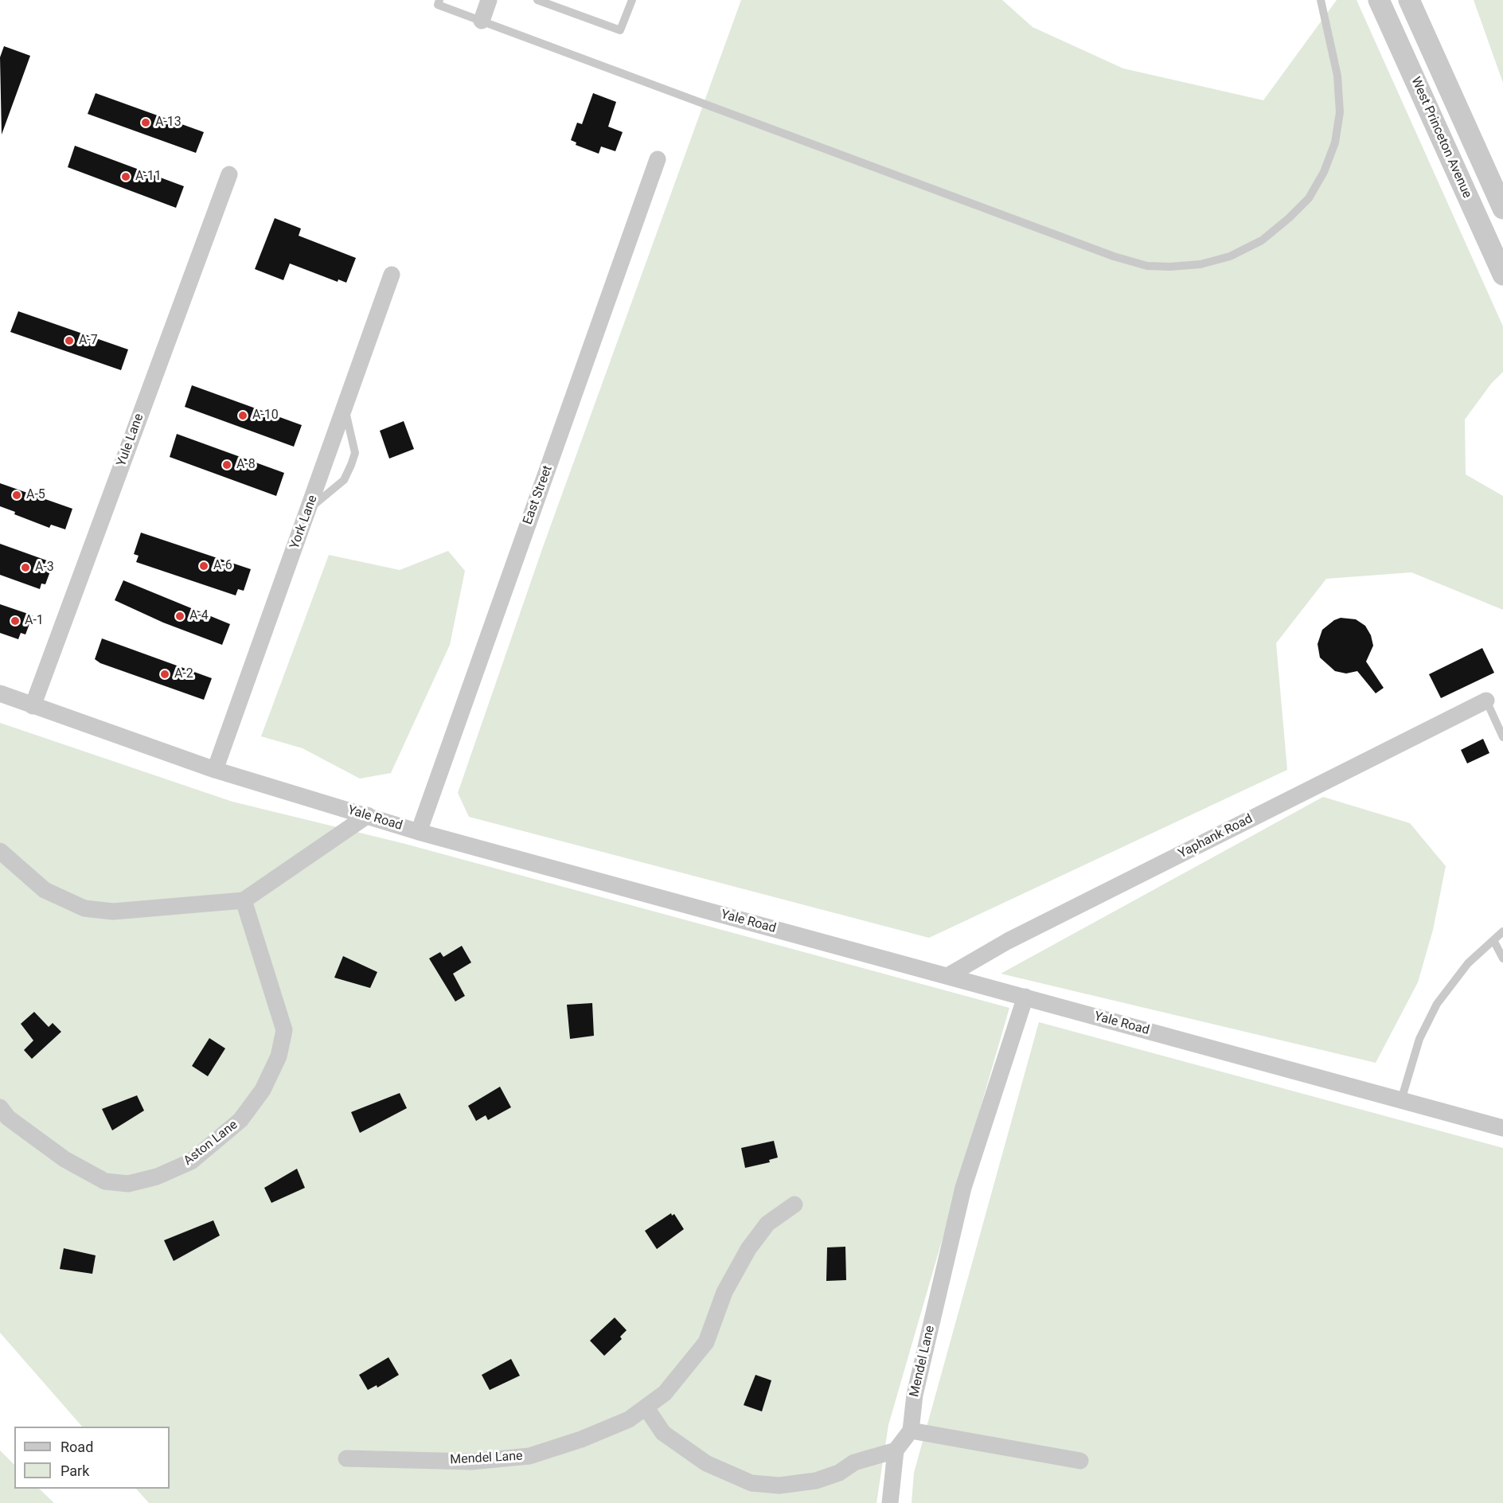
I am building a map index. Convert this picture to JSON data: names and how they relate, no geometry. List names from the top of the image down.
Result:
{
  "streets": {
    "street": [
      "West Princeton Avenue",
      "Yule Lane",
      "East Street",
      "York Lane",
      "Yale Road",
      "Yaphank Road",
      "Aston Lane",
      "Mendel Lane"
    ]
  },
  "crossings": [
    ["Yule Lane", "Yale Road"],
    ["East Street", "Yale Road"],
    ["York Lane", "Yale Road"],
    ["Yale Road", "Yaphank Road"],
    ["Yale Road", "Mendel Lane"]
  ],
  "places": [
    "A-13",
    "A-11",
    "A-7",
    "A-10",
    "A-8",
    "A-5",
    "A-6",
    "A-3",
    "A-4",
    "A-1",
    "A-2"
  ],
  "legend": ["Road", "Park"]
}
